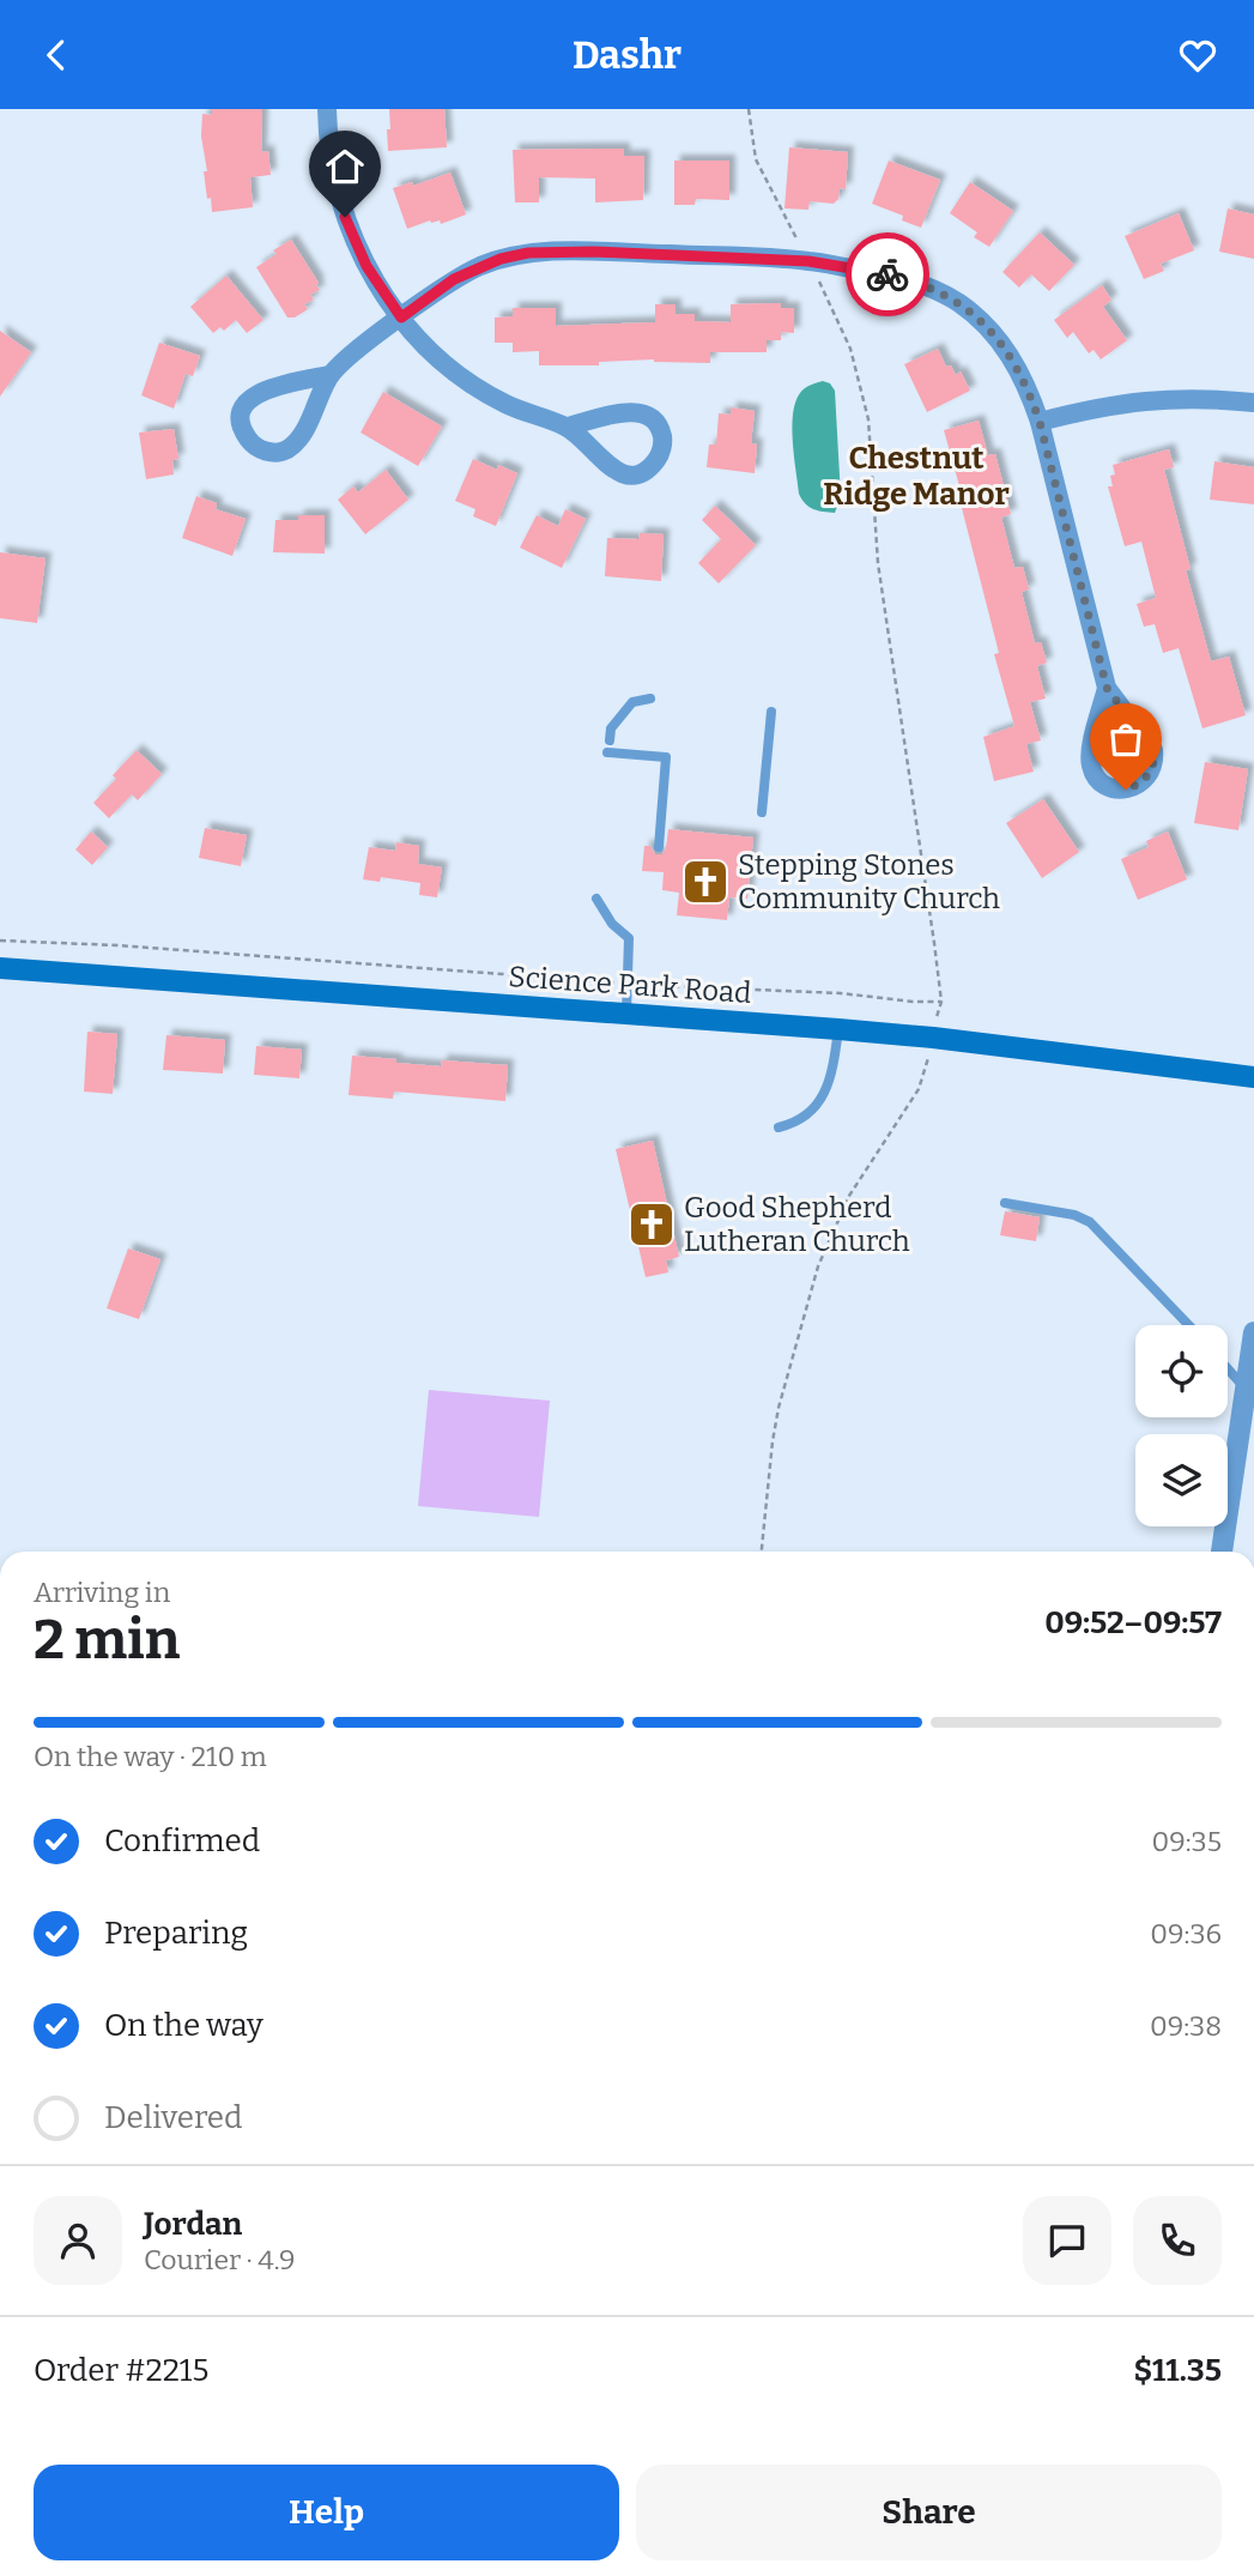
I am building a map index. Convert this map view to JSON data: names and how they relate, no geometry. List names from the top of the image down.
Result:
{
  "streets": {
    "main road": ["Science Park Road"]
  },
  "districts": ["Chestnut Ridge Manor"],
  "places": {
    "church": ["Stepping Stones Community Church", "Good Shepherd Lutheran Church"]
  },
  "page": {
    "header": "Dashr",
    "heading": ["2 min", "Arriving in", "09:52–09:57"],
    "panel": [
      "Jordan",
      "Courier · 4.9",
      "Order #2215",
      "$11.35"
    ],
    "bar": "On the way · 210 m",
    "list": [
      ["Confirmed", "09:35"],
      ["Preparing", "09:36"],
      ["On the way", "09:38"],
      "Delivered"
    ],
    "buttons": ["Help", "Share"]
  }
}
